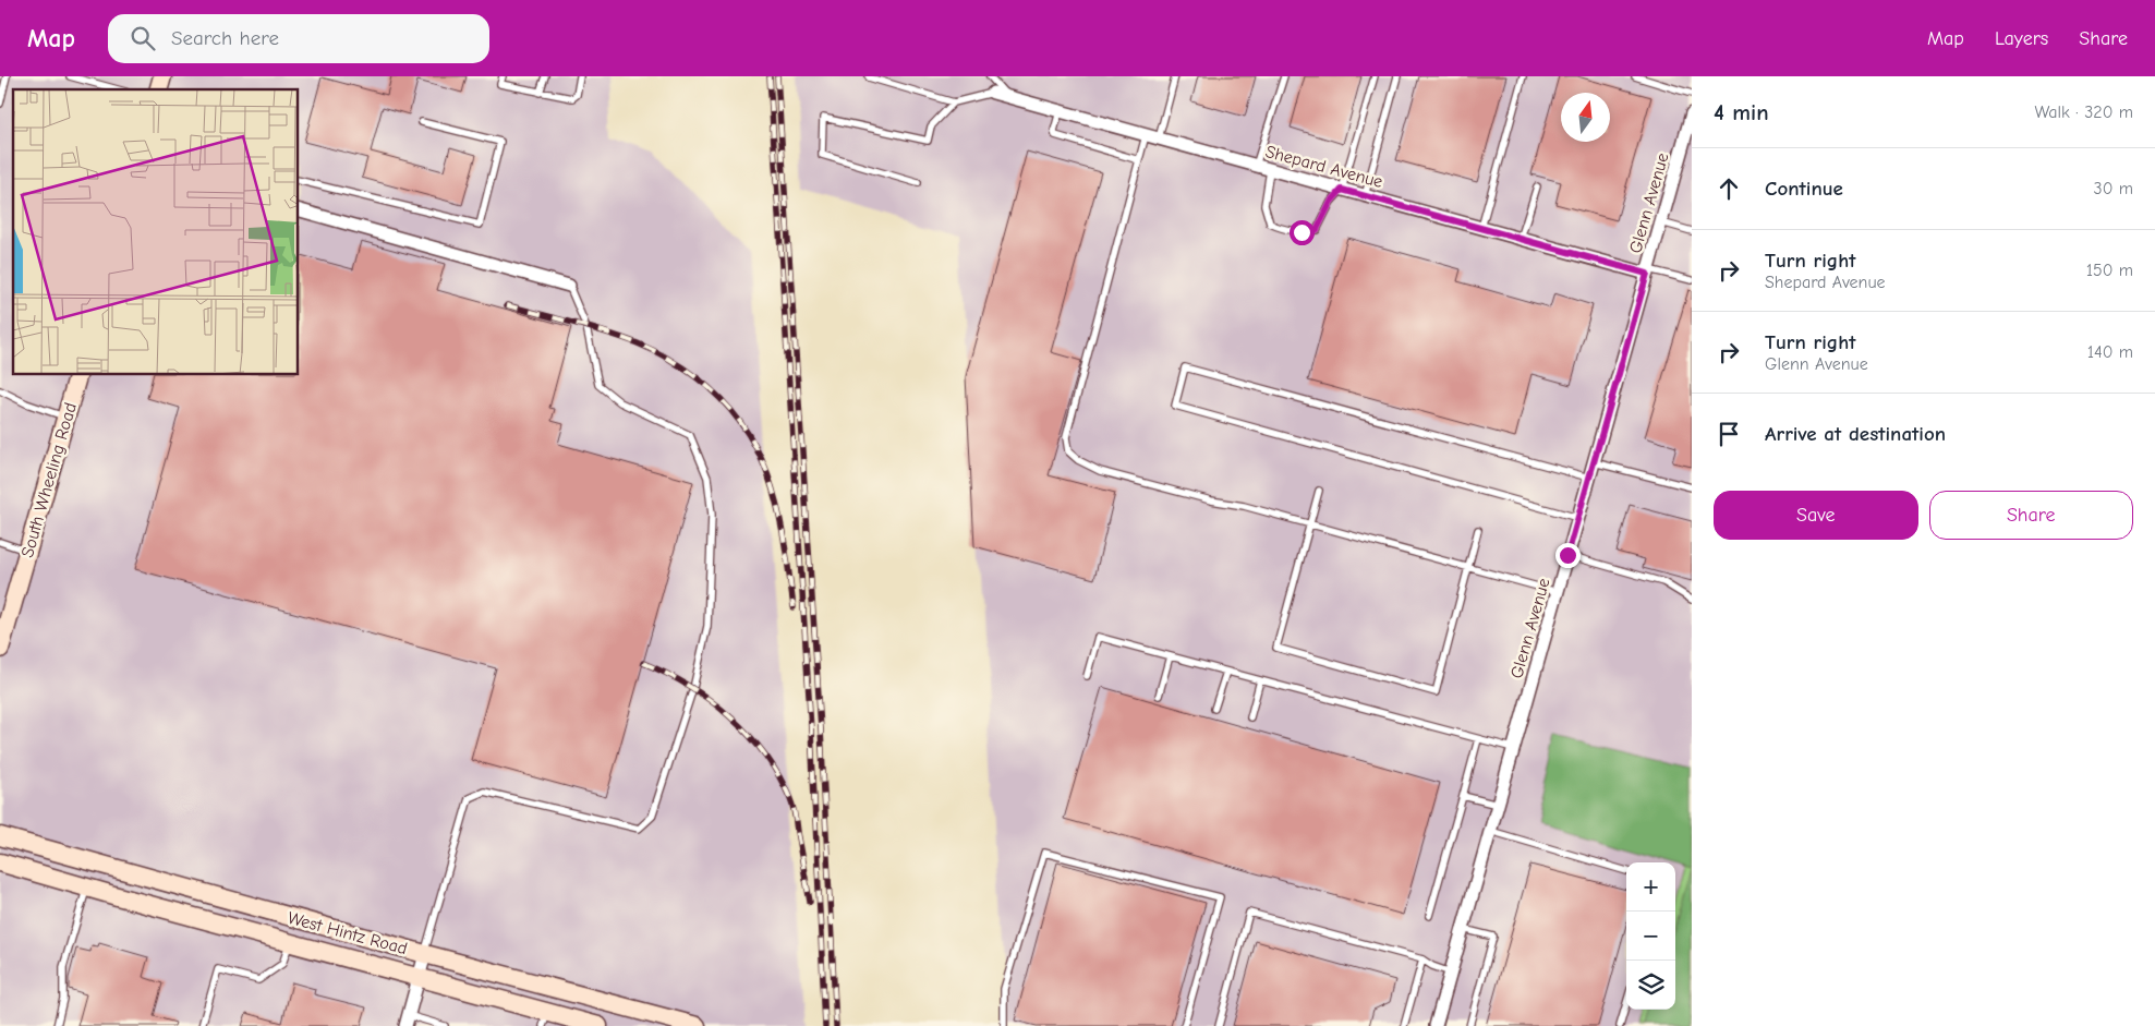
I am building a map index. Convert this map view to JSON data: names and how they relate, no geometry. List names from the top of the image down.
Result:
{
  "streets": {
    "main road": ["South Wheeling Road", "West Hintz Road"],
    "street": ["Shepard Avenue", "Glenn Avenue"]
  },
  "crossings": [
    ["Shepard Avenue", "Glenn Avenue"]
  ],
  "north": "top",
  "page": {
    "header": "Map",
    "search": "Search here",
    "nav": ["Map", "Layers", "Share"],
    "heading": ["4 min", "Walk · 320 m"],
    "list": [
      ["Continue", "30 m"],
      ["Turn right", "Shepard Avenue", "150 m"],
      ["Turn right", "Glenn Avenue", "140 m"],
      "Arrive at destination"
    ],
    "buttons": ["Save", "Share"],
    "map_buttons": ["+", "−"]
  }
}
